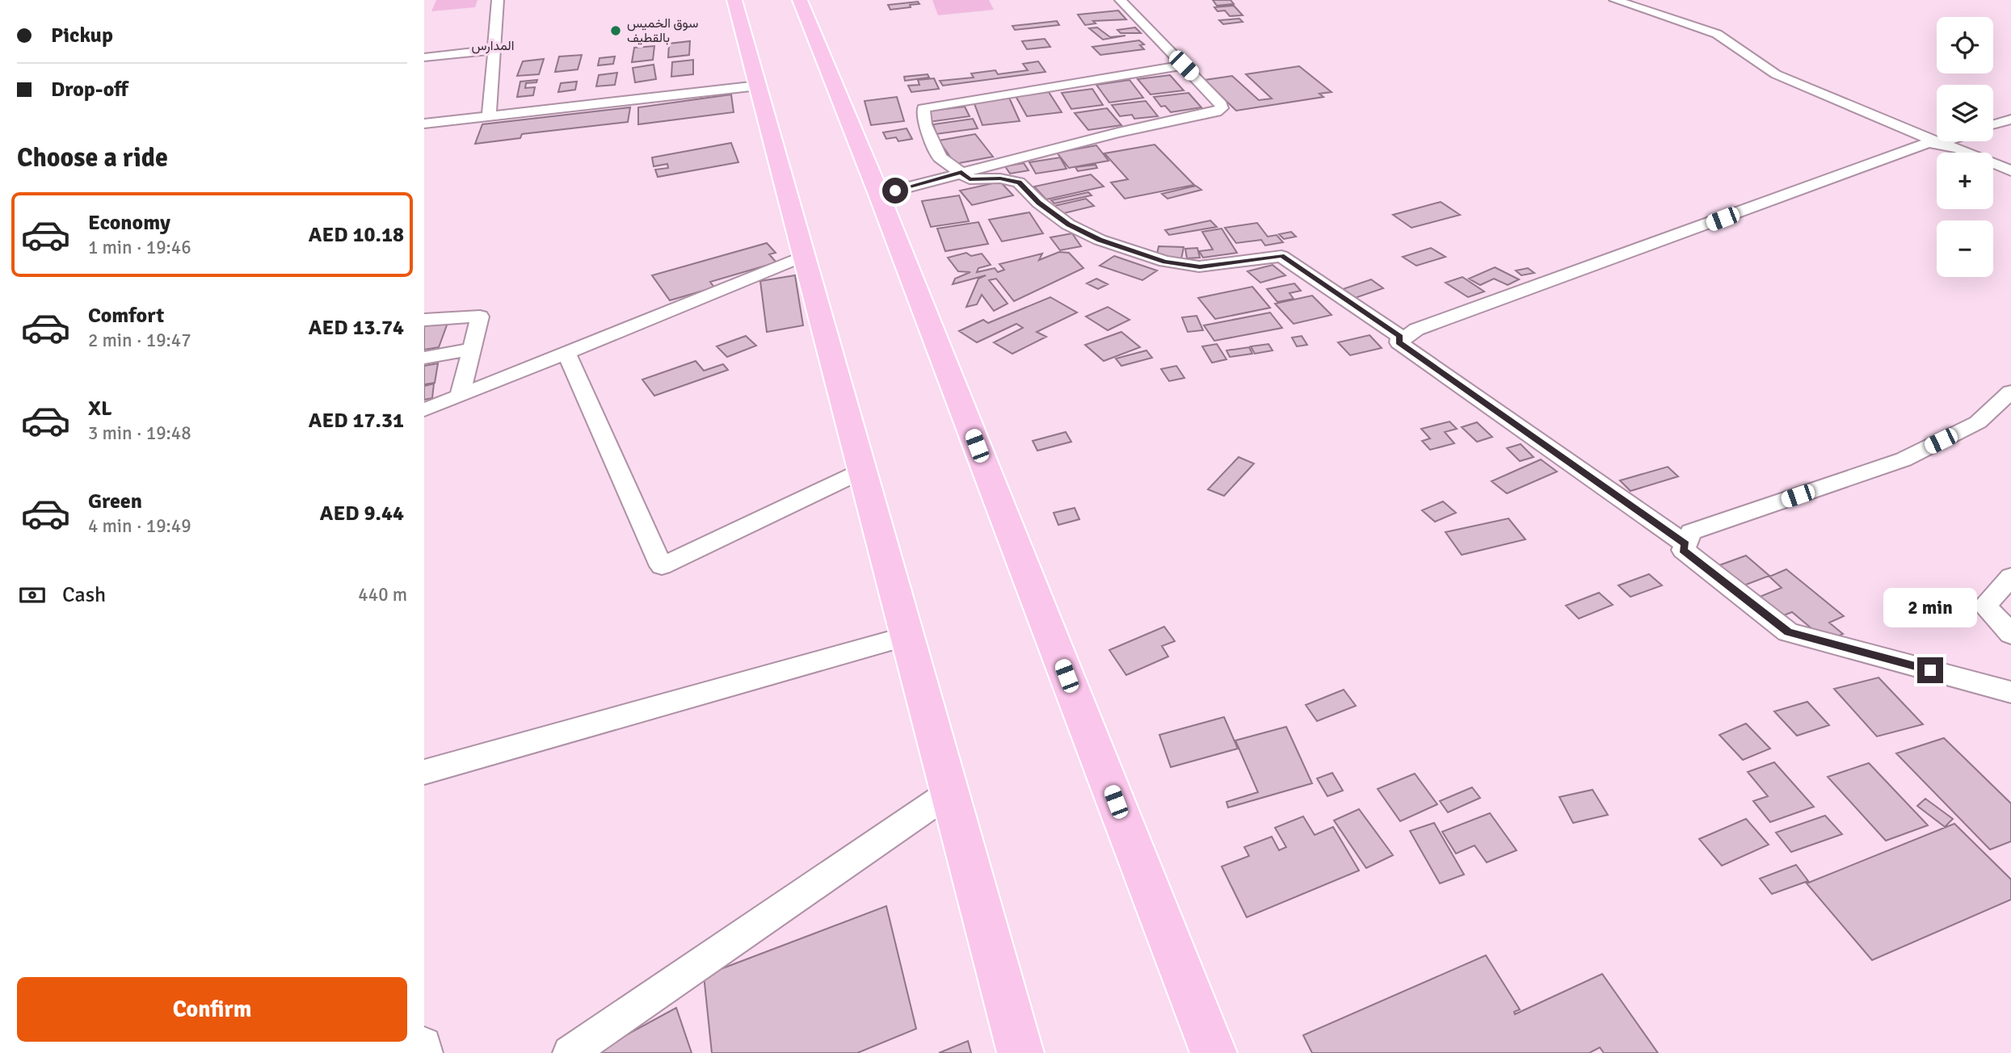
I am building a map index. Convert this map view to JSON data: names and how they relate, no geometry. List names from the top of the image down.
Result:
{
  "districts": ["المدارس"],
  "places": ["سوق الخميس بالقطيف"],
  "page": {
    "banner": ["Pickup", "Drop-off"],
    "map_buttons": ["+", "−"],
    "heading": "Choose a ride",
    "list": [
      {
        "name": "Economy",
        "note": "1 min · 19:46",
        "value": "AED 10.18"
      },
      {
        "name": "Comfort",
        "note": "2 min · 19:47",
        "value": "AED 13.74"
      },
      {
        "name": "XL",
        "note": "3 min · 19:48",
        "value": "AED 17.31"
      },
      {
        "name": "Green",
        "note": "4 min · 19:49",
        "value": "AED 9.44"
      }
    ],
    "pay": ["Cash", "440 m"],
    "bubble": "2 min",
    "buttons": "Confirm"
  }
}
